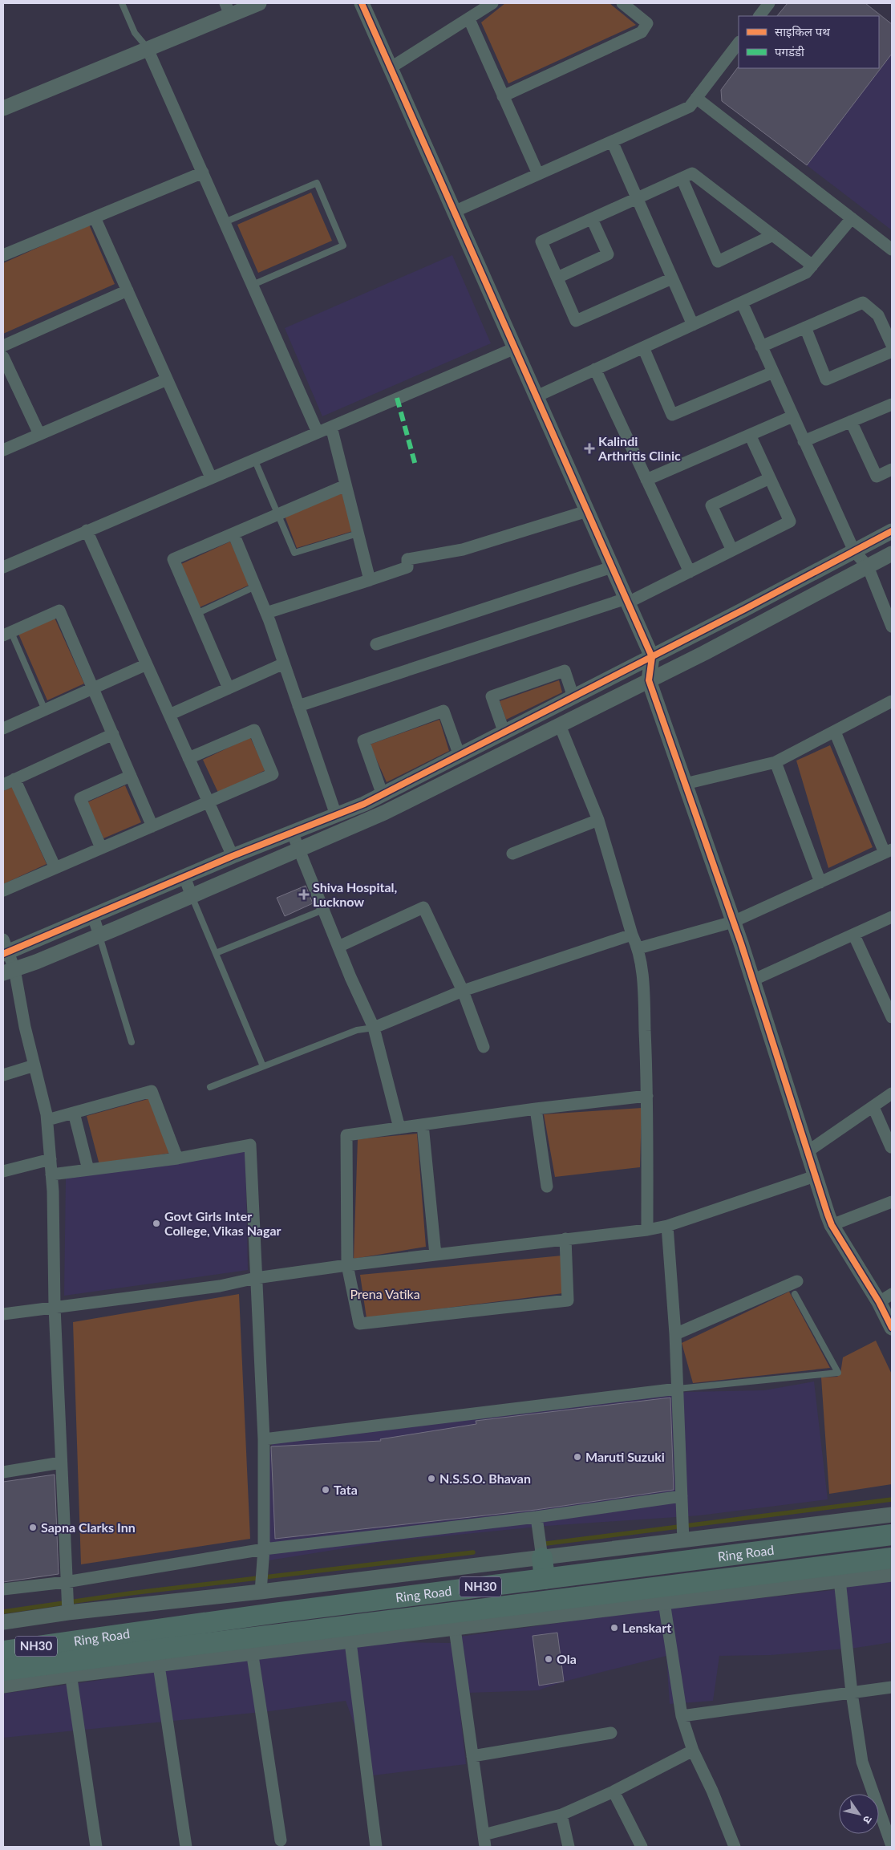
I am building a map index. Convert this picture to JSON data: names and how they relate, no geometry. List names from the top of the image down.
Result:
{
  "streets": {
    "highway": ["Ring Road", "NH30"]
  },
  "parks": ["Prena Vatika"],
  "places": {
    "health": ["Kalindi Arthritis Clinic", "Shiva Hospital, Lucknow"],
    "other": [
      "Govt Girls Inter College, Vikas Nagar",
      "Maruti Suzuki",
      "N.S.S.O. Bhavan",
      "Tata",
      "Sapna Clarks Inn",
      "Lenskart",
      "Ola"
    ]
  },
  "legend": ["साइकिल पथ", "पगडंडी"],
  "north": "bottom right"
}
